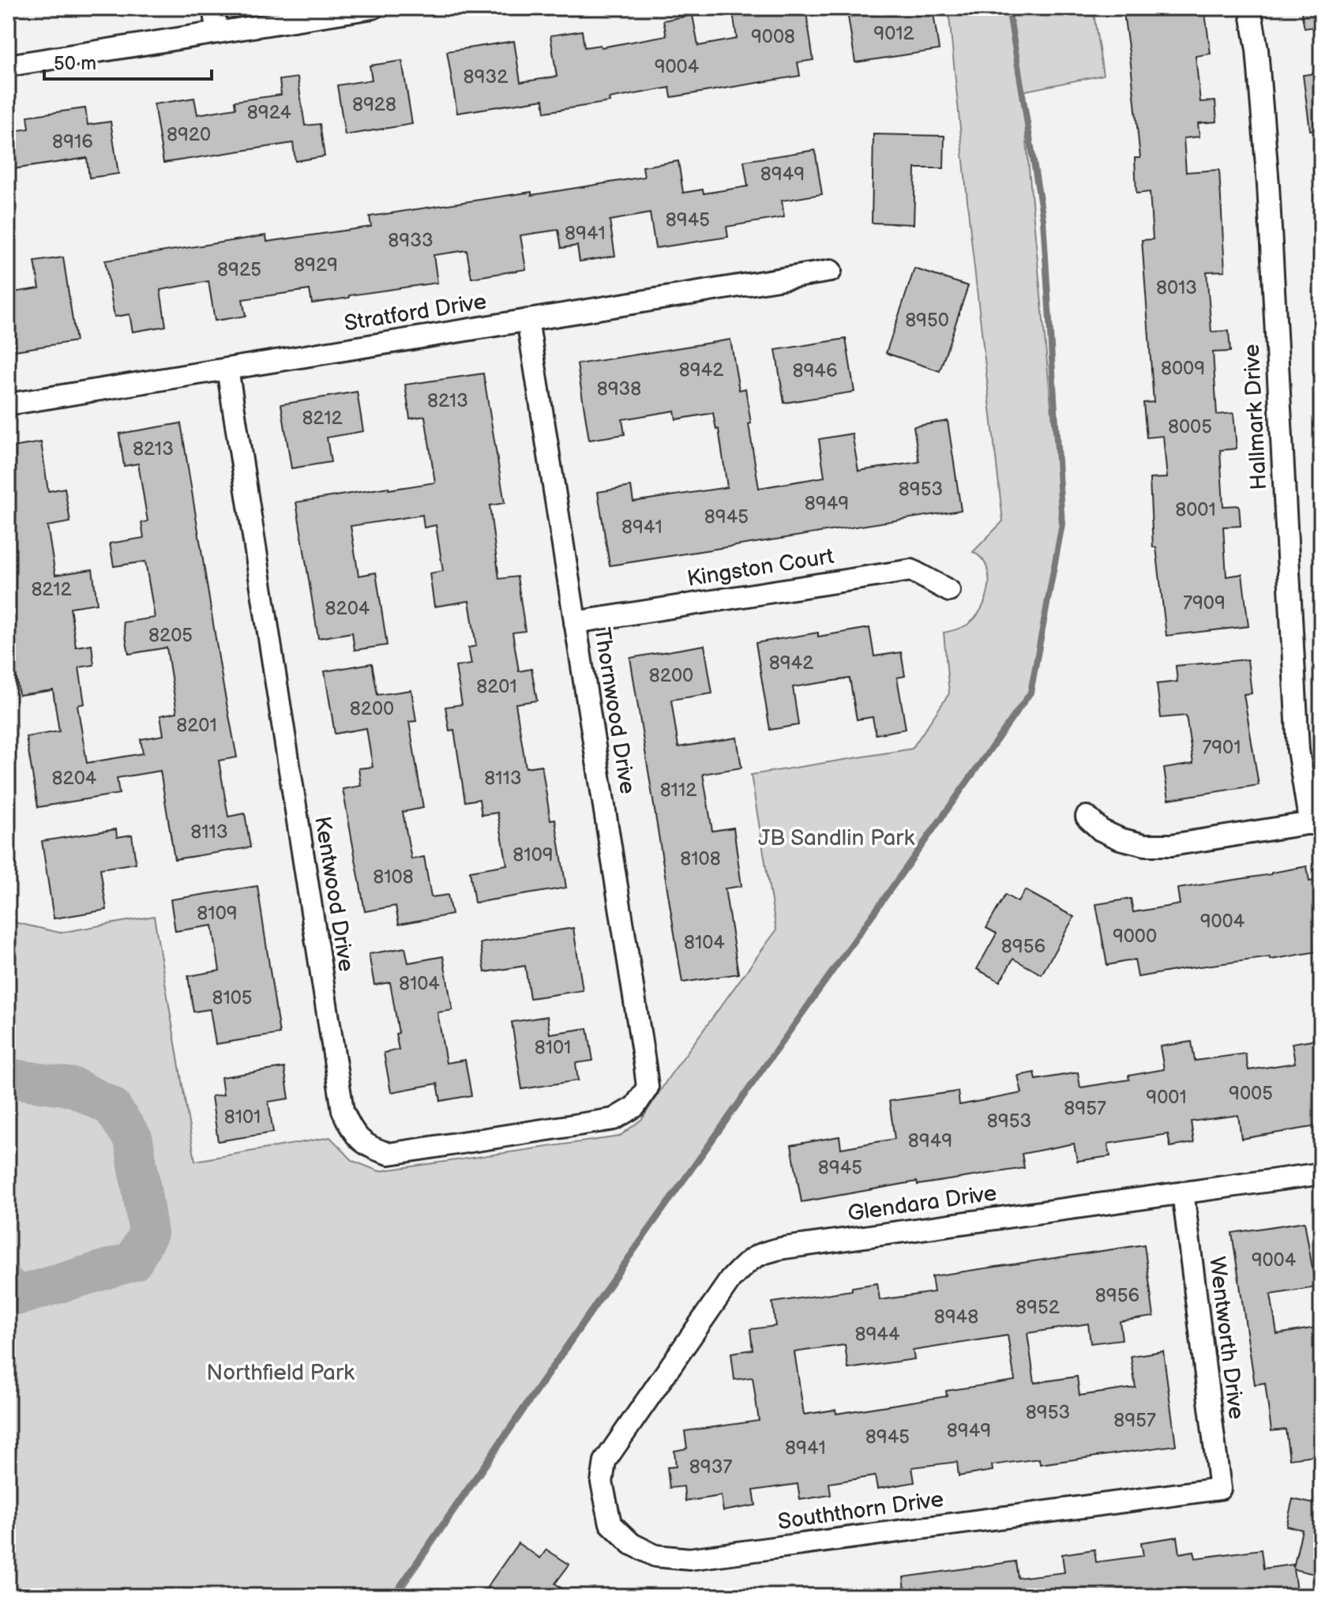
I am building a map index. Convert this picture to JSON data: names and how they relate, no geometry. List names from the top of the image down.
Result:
{
  "streets": {
    "street": [
      "Stratford Drive",
      "Hallmark Drive",
      "Kingston Court",
      "Thornwood Drive",
      "Kentwood Drive",
      "Glendara Drive",
      "Wentworth Drive",
      "Souththorn Drive"
    ]
  },
  "crossings": [
    ["Stratford Drive", "Thornwood Drive"],
    ["Stratford Drive", "Kentwood Drive"],
    ["Kingston Court", "Thornwood Drive"],
    ["Thornwood Drive", "Kentwood Drive"],
    ["Glendara Drive", "Wentworth Drive"],
    ["Glendara Drive", "Souththorn Drive"],
    ["Wentworth Drive", "Souththorn Drive"]
  ],
  "parks": ["JB Sandlin Park", "Northfield Park"],
  "house_numbers": [
    "9012",
    "9008",
    "9004",
    "8932",
    "8928",
    "8924",
    "8920",
    "8916",
    "8949",
    "8945",
    "8941",
    "8933",
    "8929",
    "8925",
    "8013",
    "8950",
    "8009",
    "8942",
    "8946",
    "8938",
    "8213",
    "8212",
    "8005",
    "8213",
    "8953",
    "8949",
    "8001",
    "8945",
    "8941",
    "8212",
    "7909",
    "8204",
    "8205",
    "8942",
    "8200",
    "8201",
    "8200",
    "8201",
    "7901",
    "8204",
    "8113",
    "8112",
    "8113",
    "8109",
    "8108",
    "8108",
    "8109",
    "9004",
    "9000",
    "8104",
    "8956",
    "8104",
    "8105",
    "8101",
    "9005",
    "9001",
    "8957",
    "8101",
    "8953",
    "8949",
    "8945",
    "9004",
    "8956",
    "8952",
    "8948",
    "8944",
    "8953",
    "8957",
    "8949",
    "8945",
    "8941",
    "8937"
  ],
  "scale_bar": "50 m"
}
